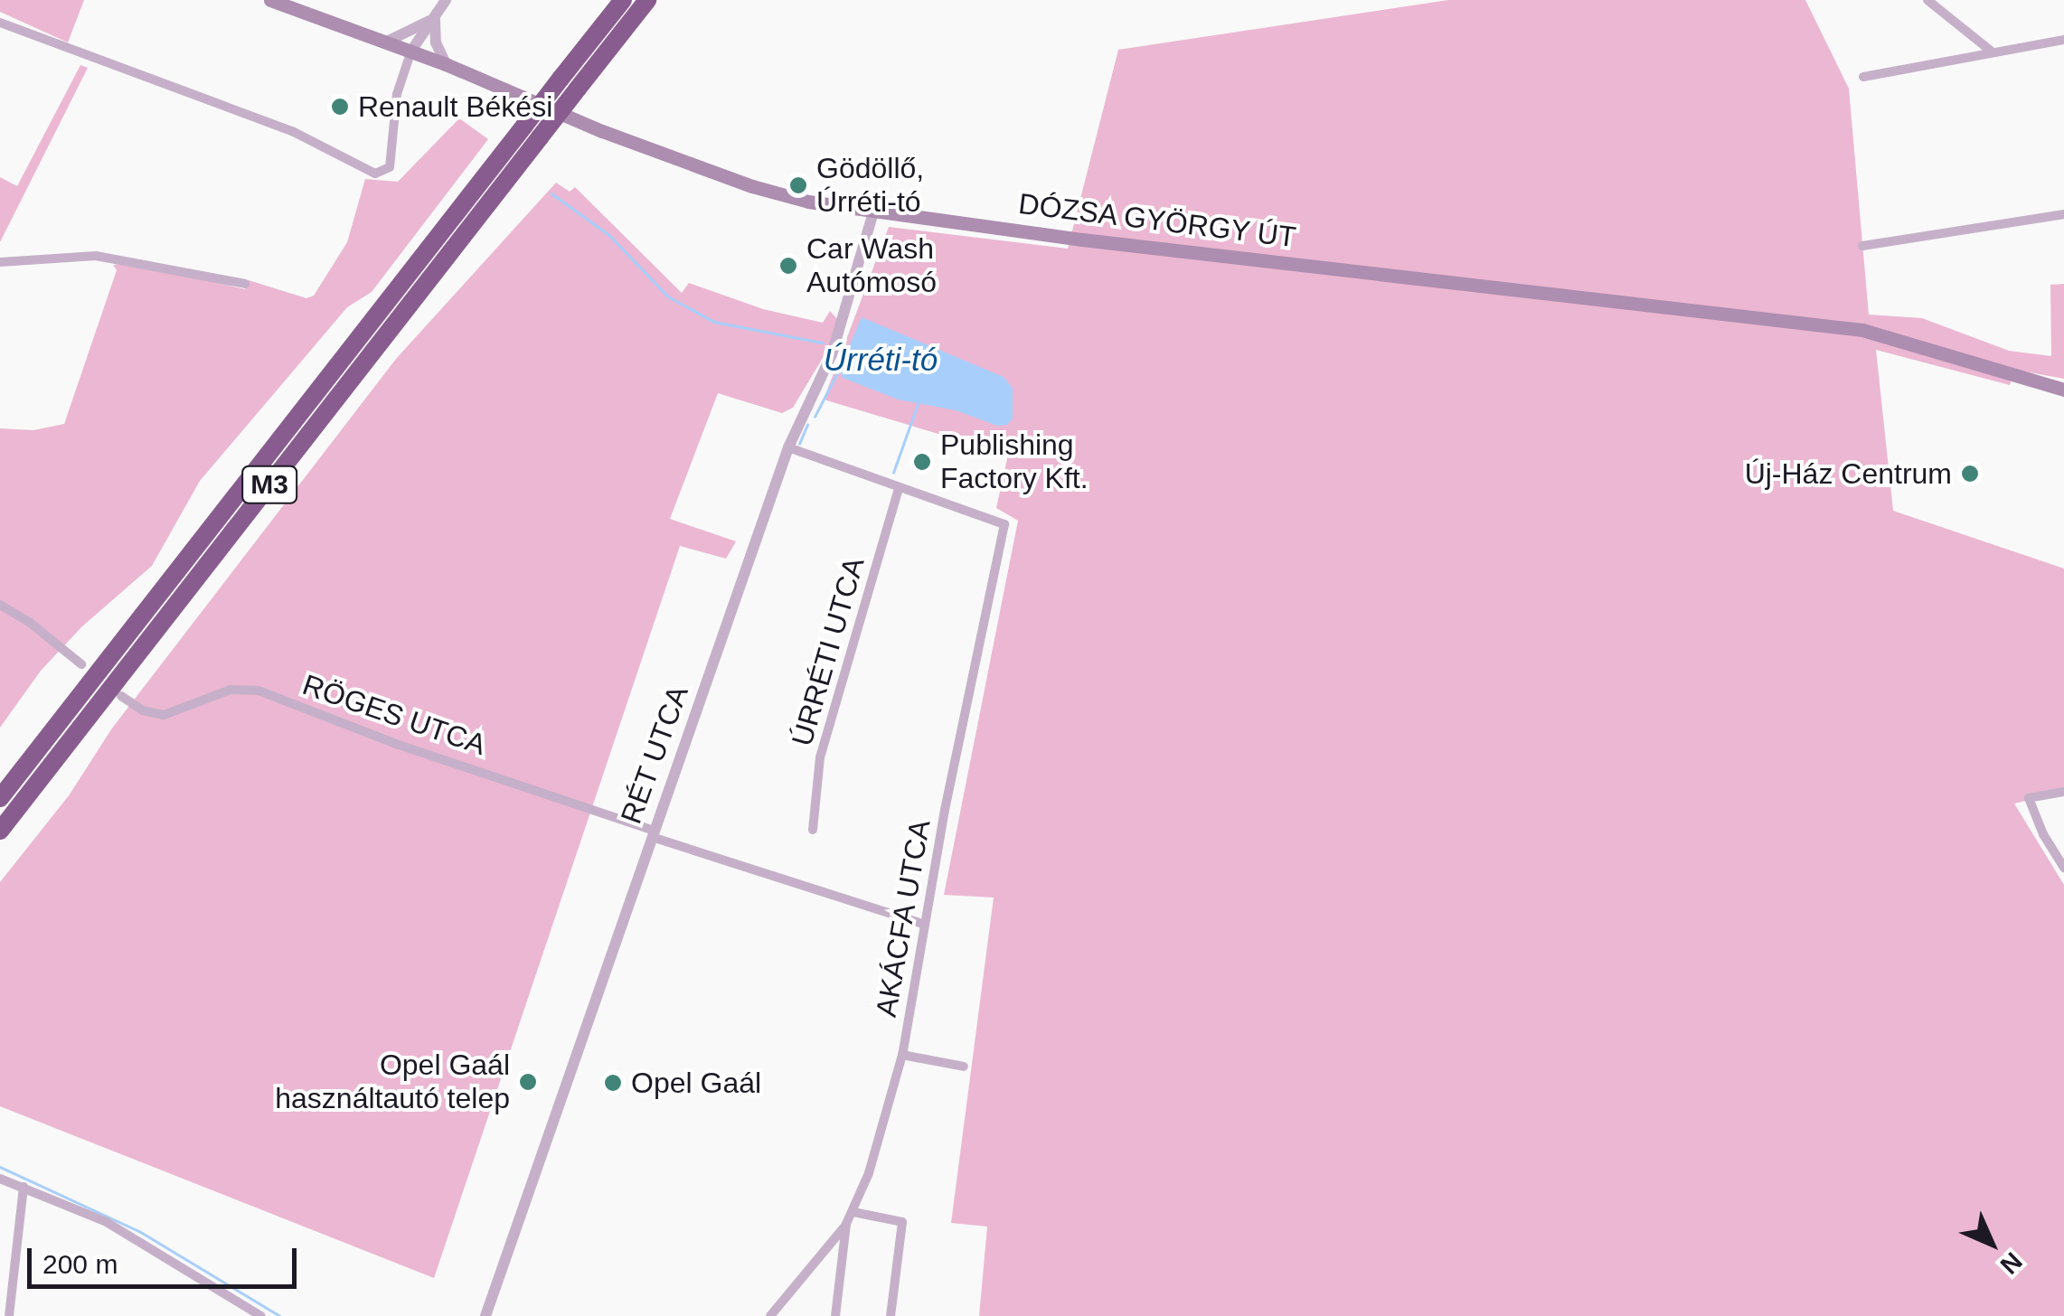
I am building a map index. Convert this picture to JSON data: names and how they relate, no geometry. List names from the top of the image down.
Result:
{
  "streets": {
    "highway": ["M3"],
    "main road": ["DÓZSA GYÖRGY ÚT"],
    "street": [
      "ÚRRÉTI UTCA",
      "RÖGES UTCA",
      "RÉT UTCA",
      "AKÁCFA UTCA"
    ]
  },
  "crossings": [
    ["DÓZSA GYÖRGY ÚT", "RÉT UTCA"],
    ["ÚRRÉTI UTCA", "AKÁCFA UTCA"],
    ["RÖGES UTCA", "RÉT UTCA"],
    ["RÖGES UTCA", "AKÁCFA UTCA"]
  ],
  "water": ["Úrréti-tó"],
  "places": [
    "Renault Békési",
    "Gödöllő, Úrréti-tó",
    "Car Wash Autómosó",
    "Publishing Factory Kft.",
    "Új-Ház Centrum",
    "Opel Gaál használtautó telep",
    "Opel Gaál"
  ],
  "scale_bar": "200 m",
  "north": "bottom right"
}
